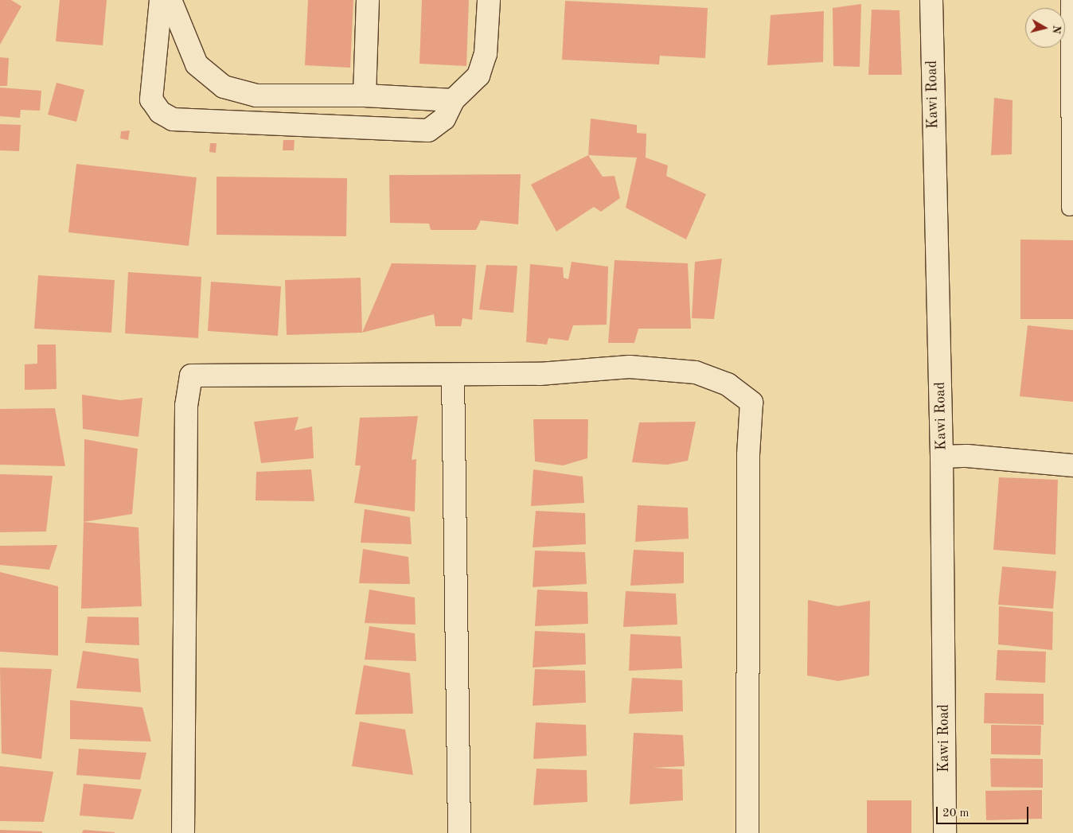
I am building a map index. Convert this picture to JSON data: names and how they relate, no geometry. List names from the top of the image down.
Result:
{
  "streets": {
    "street": ["Kawi Road"]
  },
  "scale_bar": "20 m",
  "north": "right"
}
